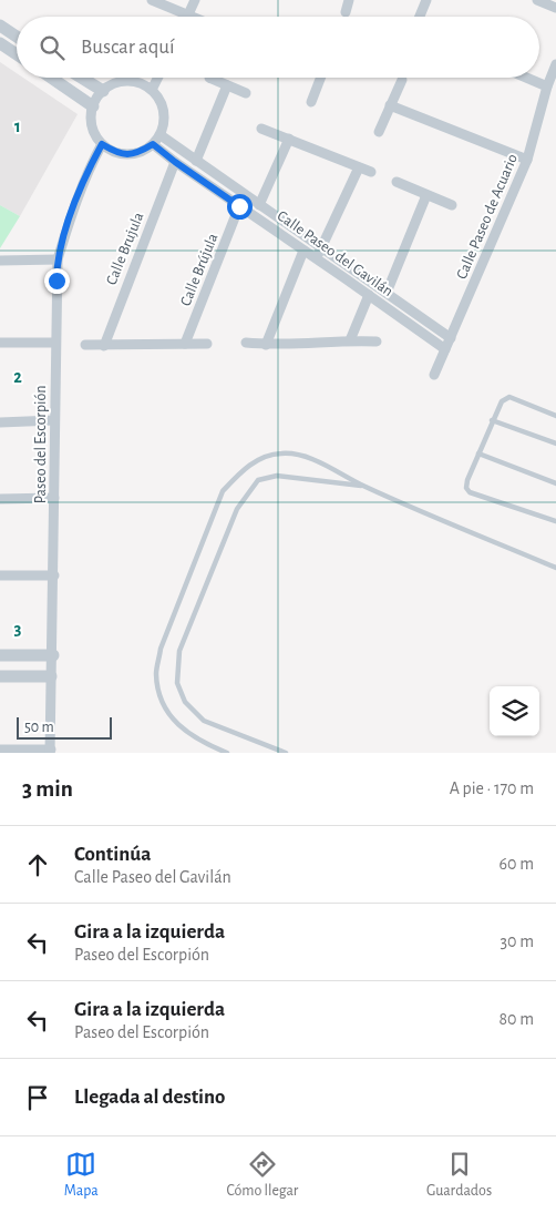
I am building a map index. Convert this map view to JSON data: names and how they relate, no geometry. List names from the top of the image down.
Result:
{
  "streets": {
    "street": [
      "Calle Paseo de Acuario",
      "Calle Brujula",
      "Calle Paseo del Gavilán",
      "Calle Brújula",
      "Paseo del Escorpión"
    ]
  },
  "crossings": [
    ["Calle Paseo de Acuario", "Calle Paseo del Gavilán"],
    ["Calle Brujula", "Calle Paseo del Gavilán"],
    ["Calle Paseo del Gavilán", "Calle Brújula"],
    ["Calle Paseo del Gavilán", "Paseo del Escorpión"]
  ],
  "scale_bar": "50 m",
  "page": {
    "search": "Buscar aquí",
    "scale": "50 m",
    "heading": ["3 min", "A pie · 170 m"],
    "list": [
      ["Continúa", "Calle Paseo del Gavilán", "60 m"],
      ["Gira a la izquierda", "Paseo del Escorpión", "30 m"],
      ["Gira a la izquierda", "Paseo del Escorpión", "80 m"],
      "Llegada al destino"
    ],
    "nav": ["Mapa", "Cómo llegar", "Guardados"]
  },
  "grid": {
    "rows": ["1", "2", "3"]
  }
}
